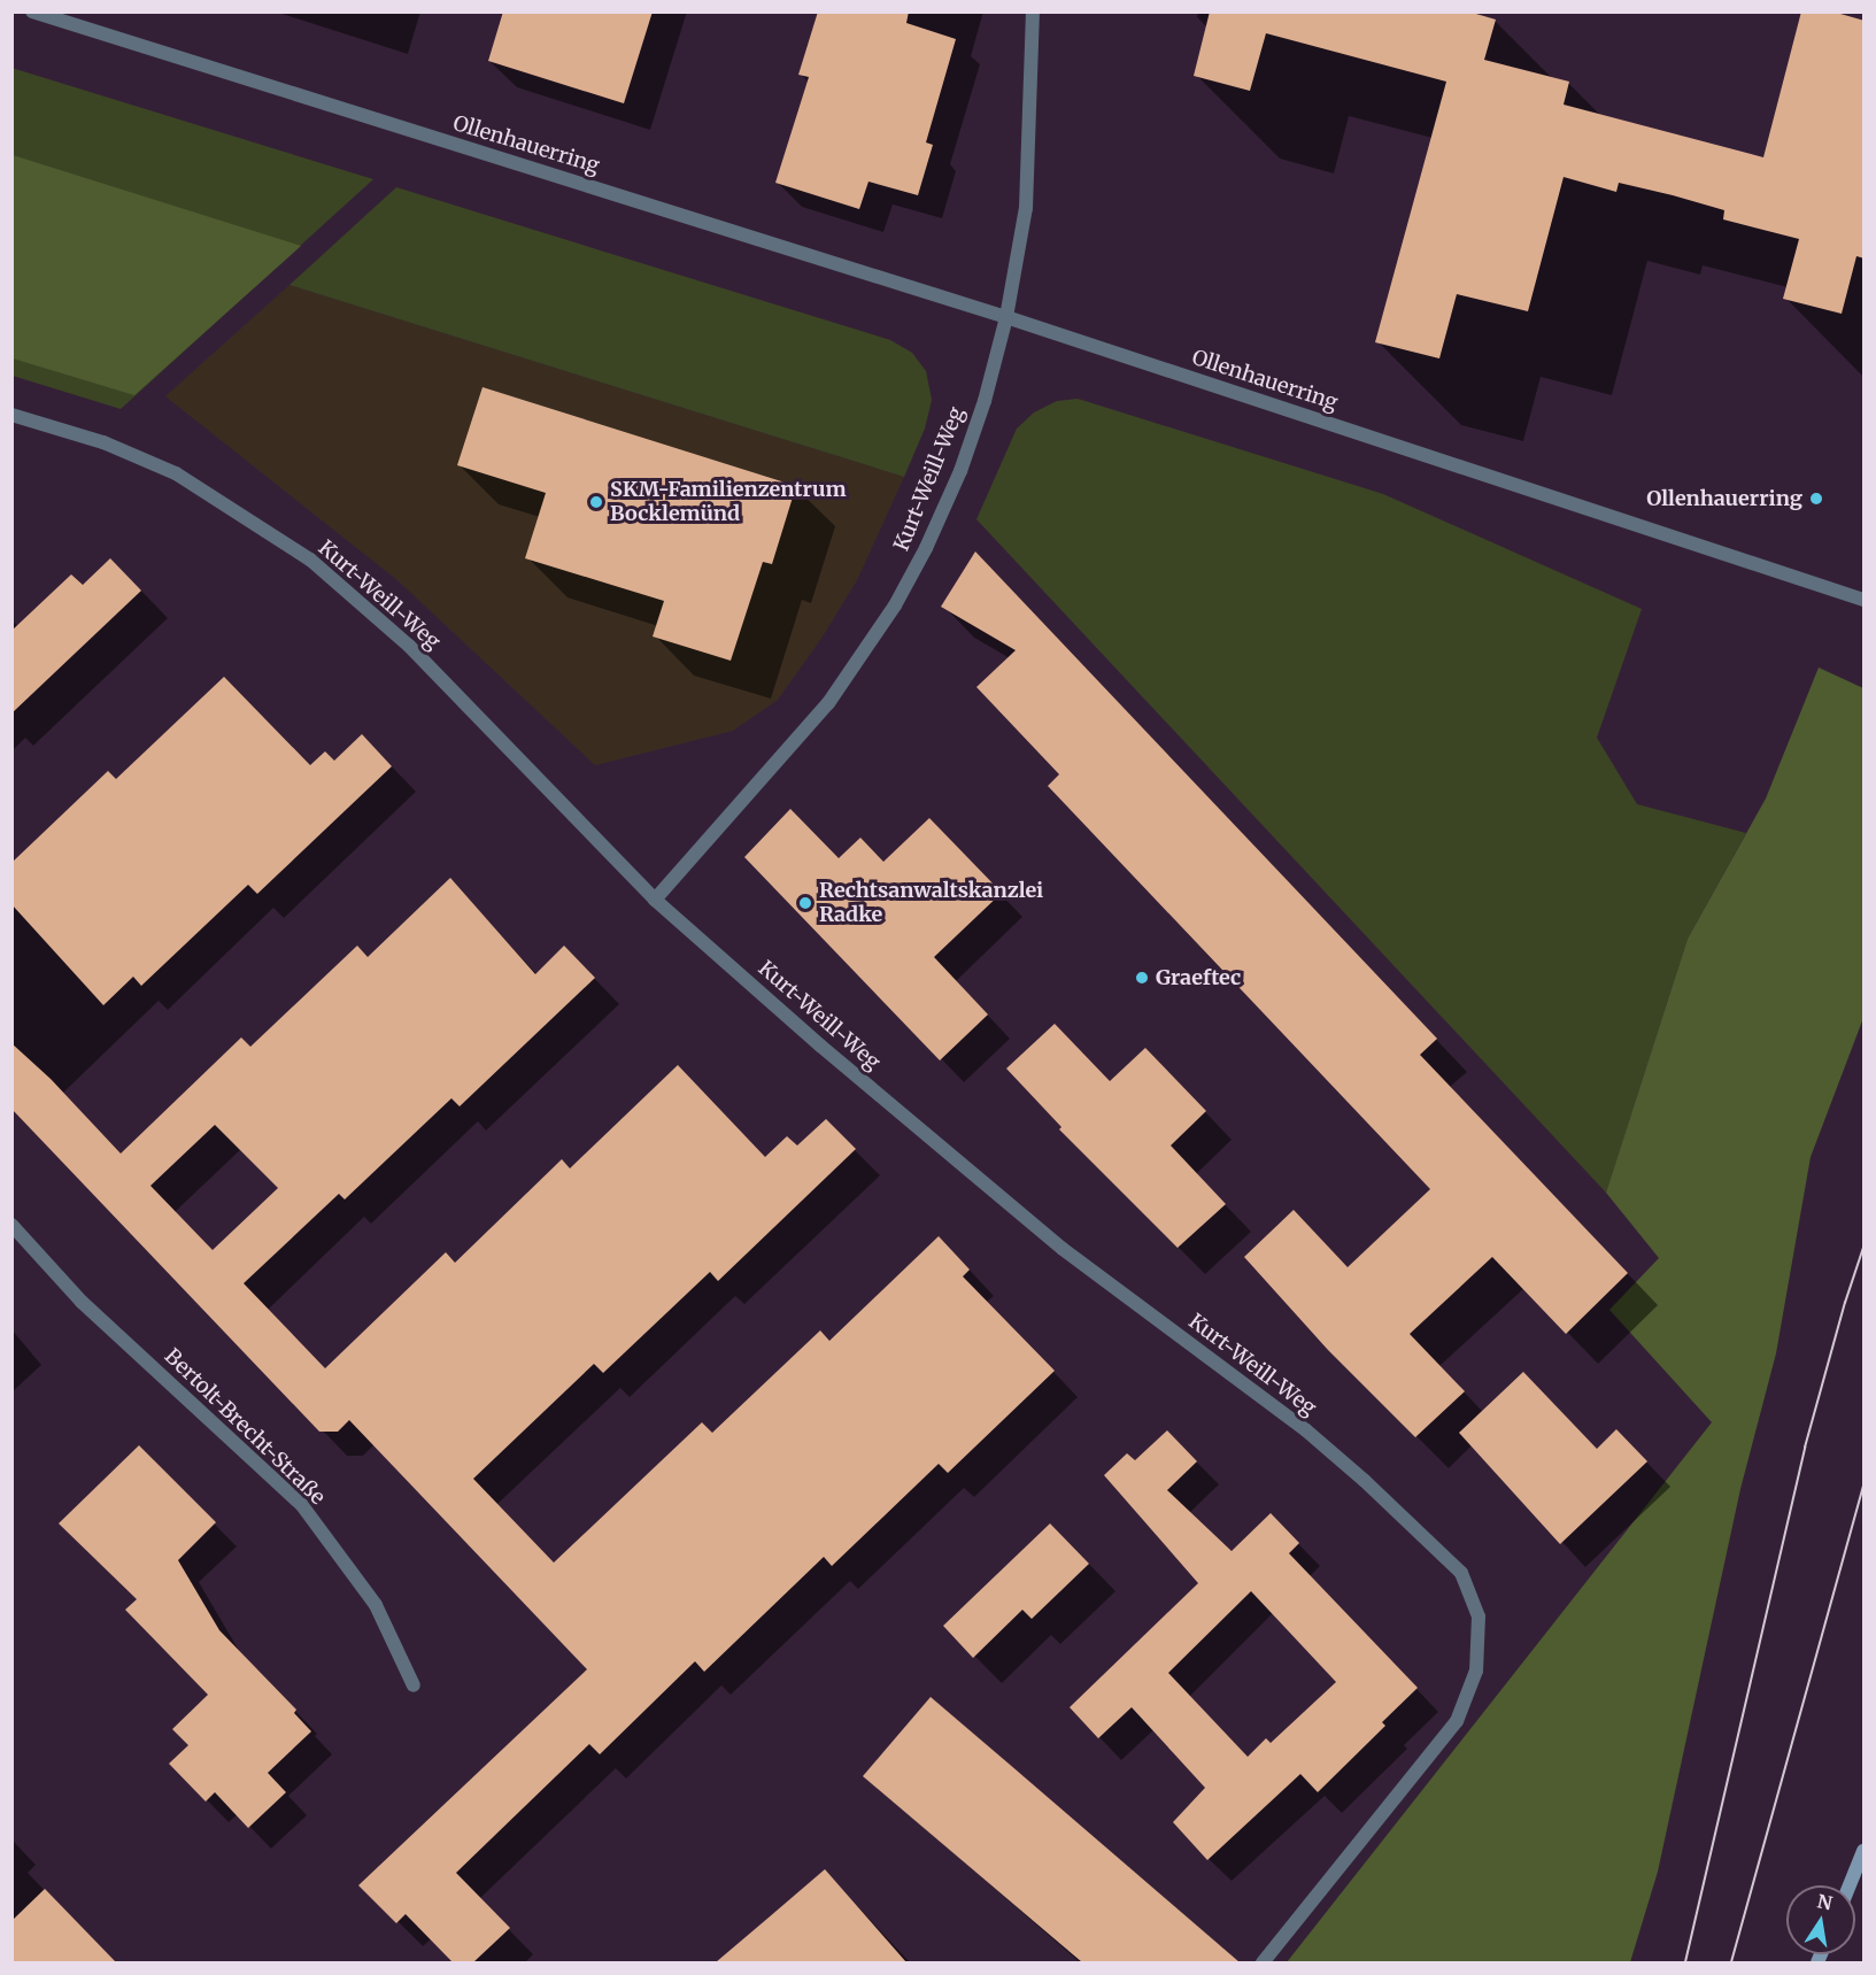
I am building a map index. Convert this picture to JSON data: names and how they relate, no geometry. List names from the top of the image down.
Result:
{
  "streets": {
    "street": ["Ollenhauerring", "Kurt-Weill-Weg", "Bertolt-Brecht-Straße"]
  },
  "crossings": [
    ["Ollenhauerring", "Kurt-Weill-Weg"]
  ],
  "places": [
    "Ollenhauerring",
    "SKM-Familienzentrum Bocklemünd",
    "Rechtsanwaltskanzlei Radke",
    "Graeftec"
  ],
  "north": "top"
}
